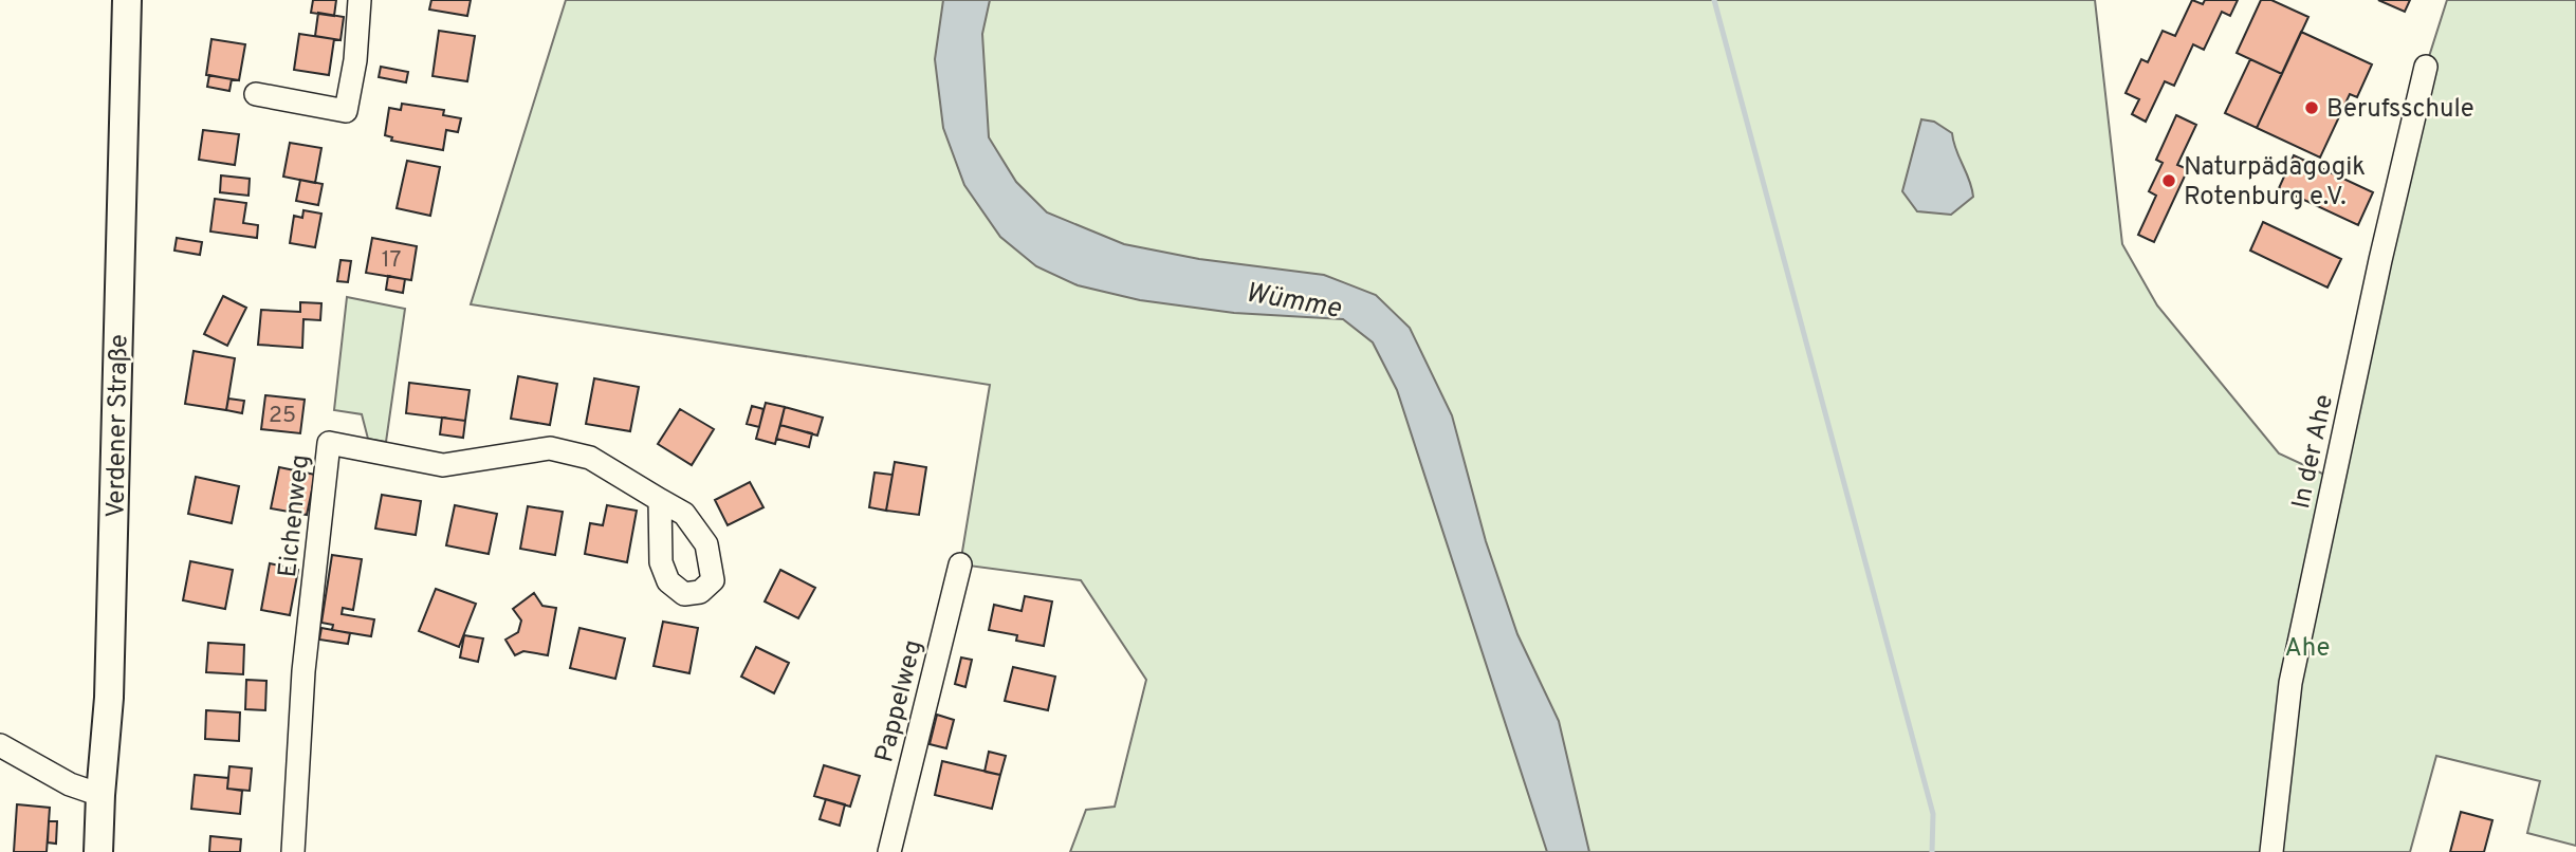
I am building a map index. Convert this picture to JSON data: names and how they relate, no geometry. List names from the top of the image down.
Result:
{
  "streets": {
    "main road": ["Verdener Straße"],
    "street": ["In der Ahe", "Eichenweg", "Pappelweg"]
  },
  "water": ["Wümme"],
  "parks": ["Ahe"],
  "places": ["Berufsschule", "Naturpädagogik Rotenburg e.V."],
  "house_numbers": ["17", "25"]
}
